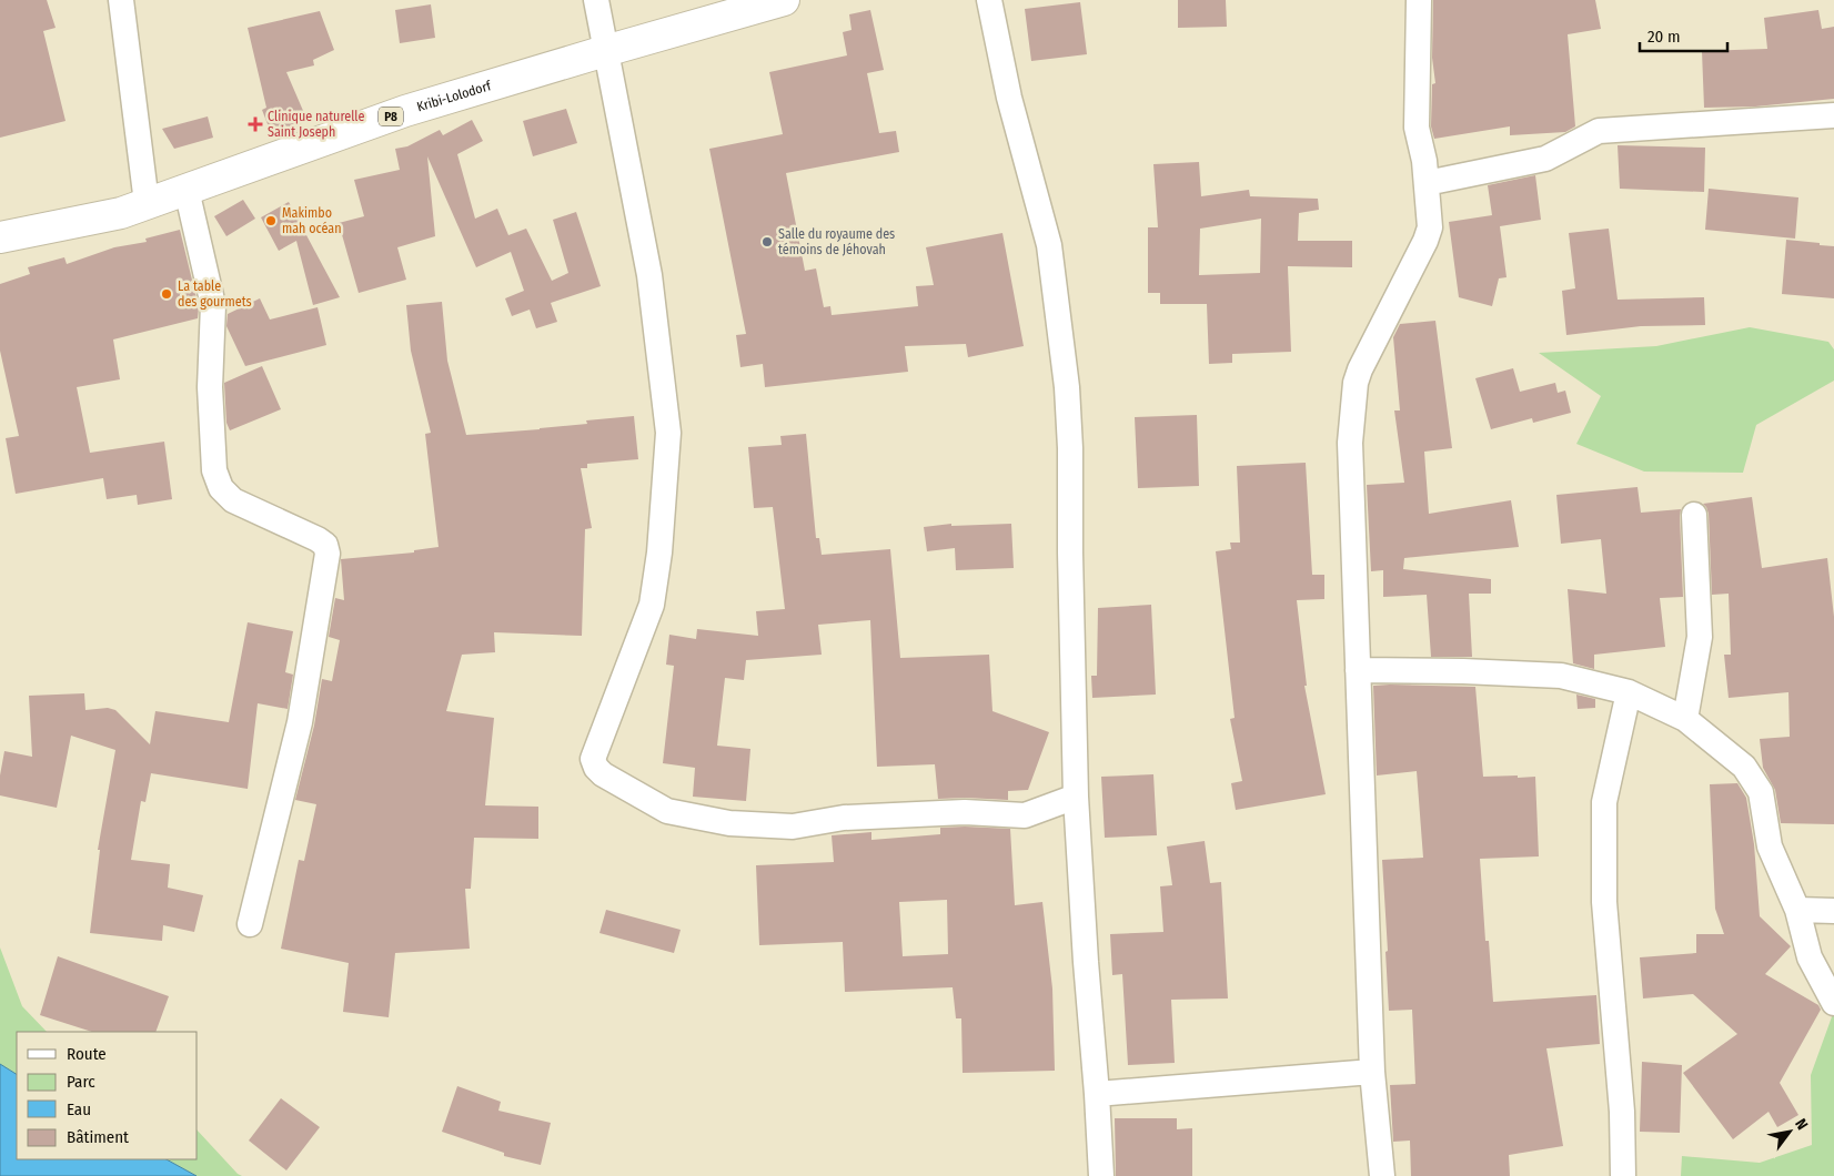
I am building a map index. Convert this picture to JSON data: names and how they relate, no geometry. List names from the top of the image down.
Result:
{
  "streets": {
    "main road": ["Kribi-Lolodorf", "P8"]
  },
  "places": {
    "health": ["Clinique naturelle Saint Joseph"],
    "other": ["Makimbo mah océan", "Salle du royaume des témoins de Jéhovah", "La table des gourmets"]
  },
  "legend": [
    "Route",
    "Parc",
    "Eau",
    "Bâtiment"
  ],
  "scale_bar": "20 m",
  "north": "top right"
}
